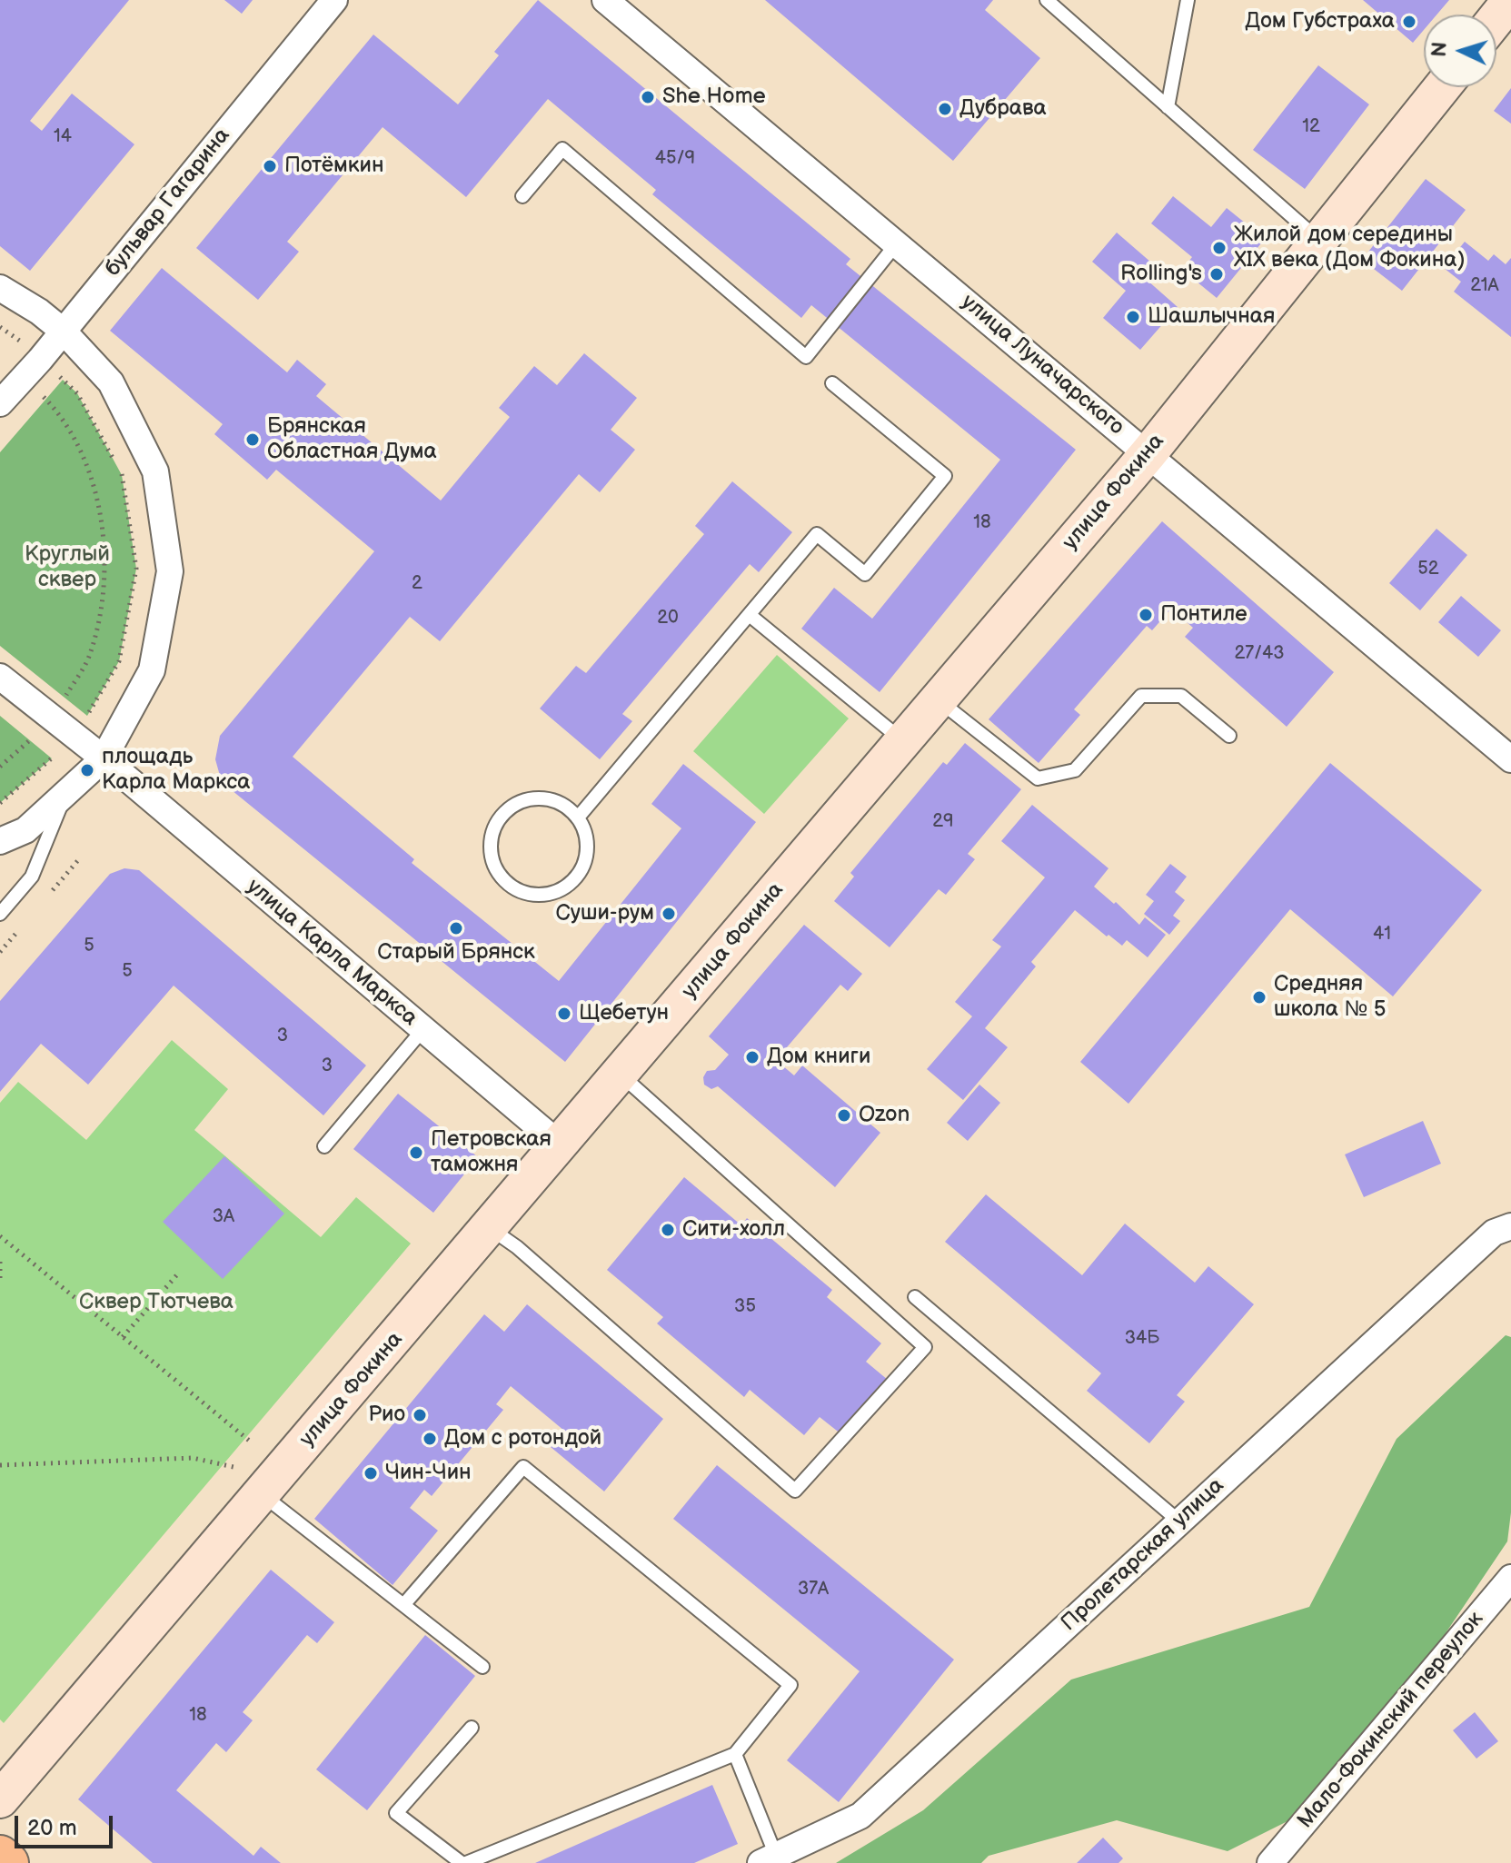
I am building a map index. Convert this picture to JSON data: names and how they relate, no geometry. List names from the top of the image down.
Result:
{
  "streets": {
    "main road": ["улица Фокина"],
    "street": [
      "бульвар Гагарина",
      "улица Луначарского",
      "улица Карла Маркса",
      "Пролетарская улица",
      "Мало-Фокинский переулок"
    ]
  },
  "crossings": [
    ["улица Луначарского", "улица Фокина"],
    ["улица Фокина", "улица Карла Маркса"]
  ],
  "parks": ["Круглый сквер", "Сквер Тютчева"],
  "places": [
    "Дом Губстраха",
    "She Home",
    "Дубрава",
    "Потёмкин",
    "Жилой дом середины XIX века (Дом Фокина)",
    "Rolling's",
    "Шашлычная",
    "Брянская Областная Дума",
    "Понтиле",
    "площадь Карла Маркса",
    "Суши-рум",
    "Старый Брянск",
    "Средняя школа № 5",
    "Щебетун",
    "Дом книги",
    "Ozon",
    "Петровская таможня",
    "Сити-холл",
    "Рио",
    "Дом с ротондой",
    "Чин-Чин"
  ],
  "house_numbers": [
    "12",
    "14",
    "45/9",
    "21А",
    "18",
    "52",
    "2",
    "20",
    "27/43",
    "29",
    "41",
    "5",
    "5",
    "3",
    "3",
    "3А",
    "35",
    "34Б",
    "37А",
    "18"
  ],
  "scale_bar": "20 m",
  "north": "left"
}
